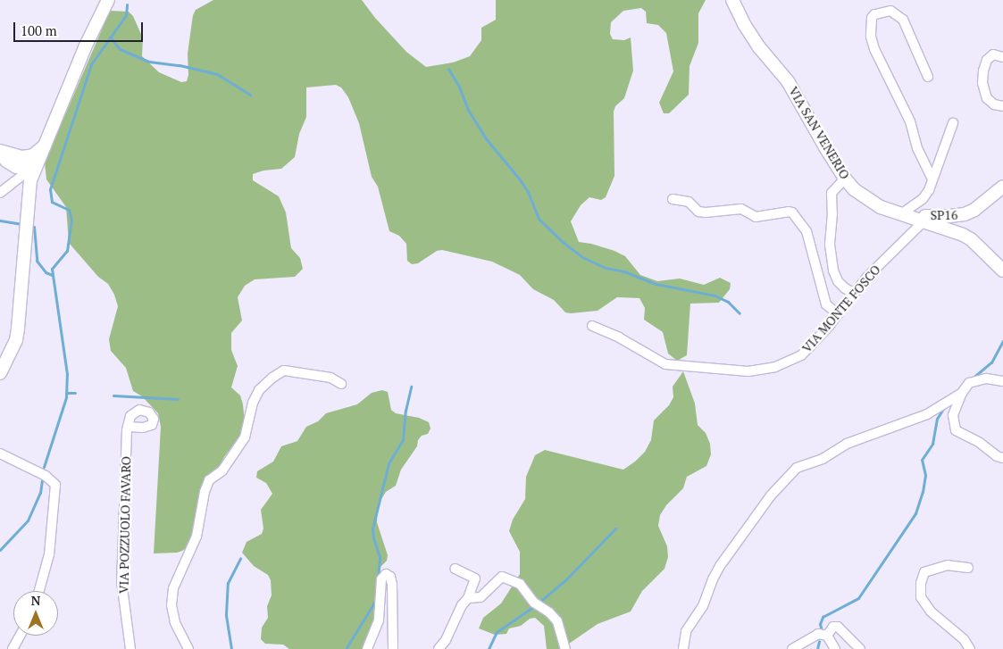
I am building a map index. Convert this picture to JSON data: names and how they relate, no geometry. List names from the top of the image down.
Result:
{
  "streets": {
    "street": [
      "VIA SAN VENERIO",
      "SP16",
      "VIA MONTE FOSCO",
      "VIA POZZUOLO FAVARO"
    ]
  },
  "crossings": [
    ["VIA SAN VENERIO", "SP16"],
    ["VIA SAN VENERIO", "VIA MONTE FOSCO"]
  ],
  "scale_bar": "100 m",
  "north": "top"
}
